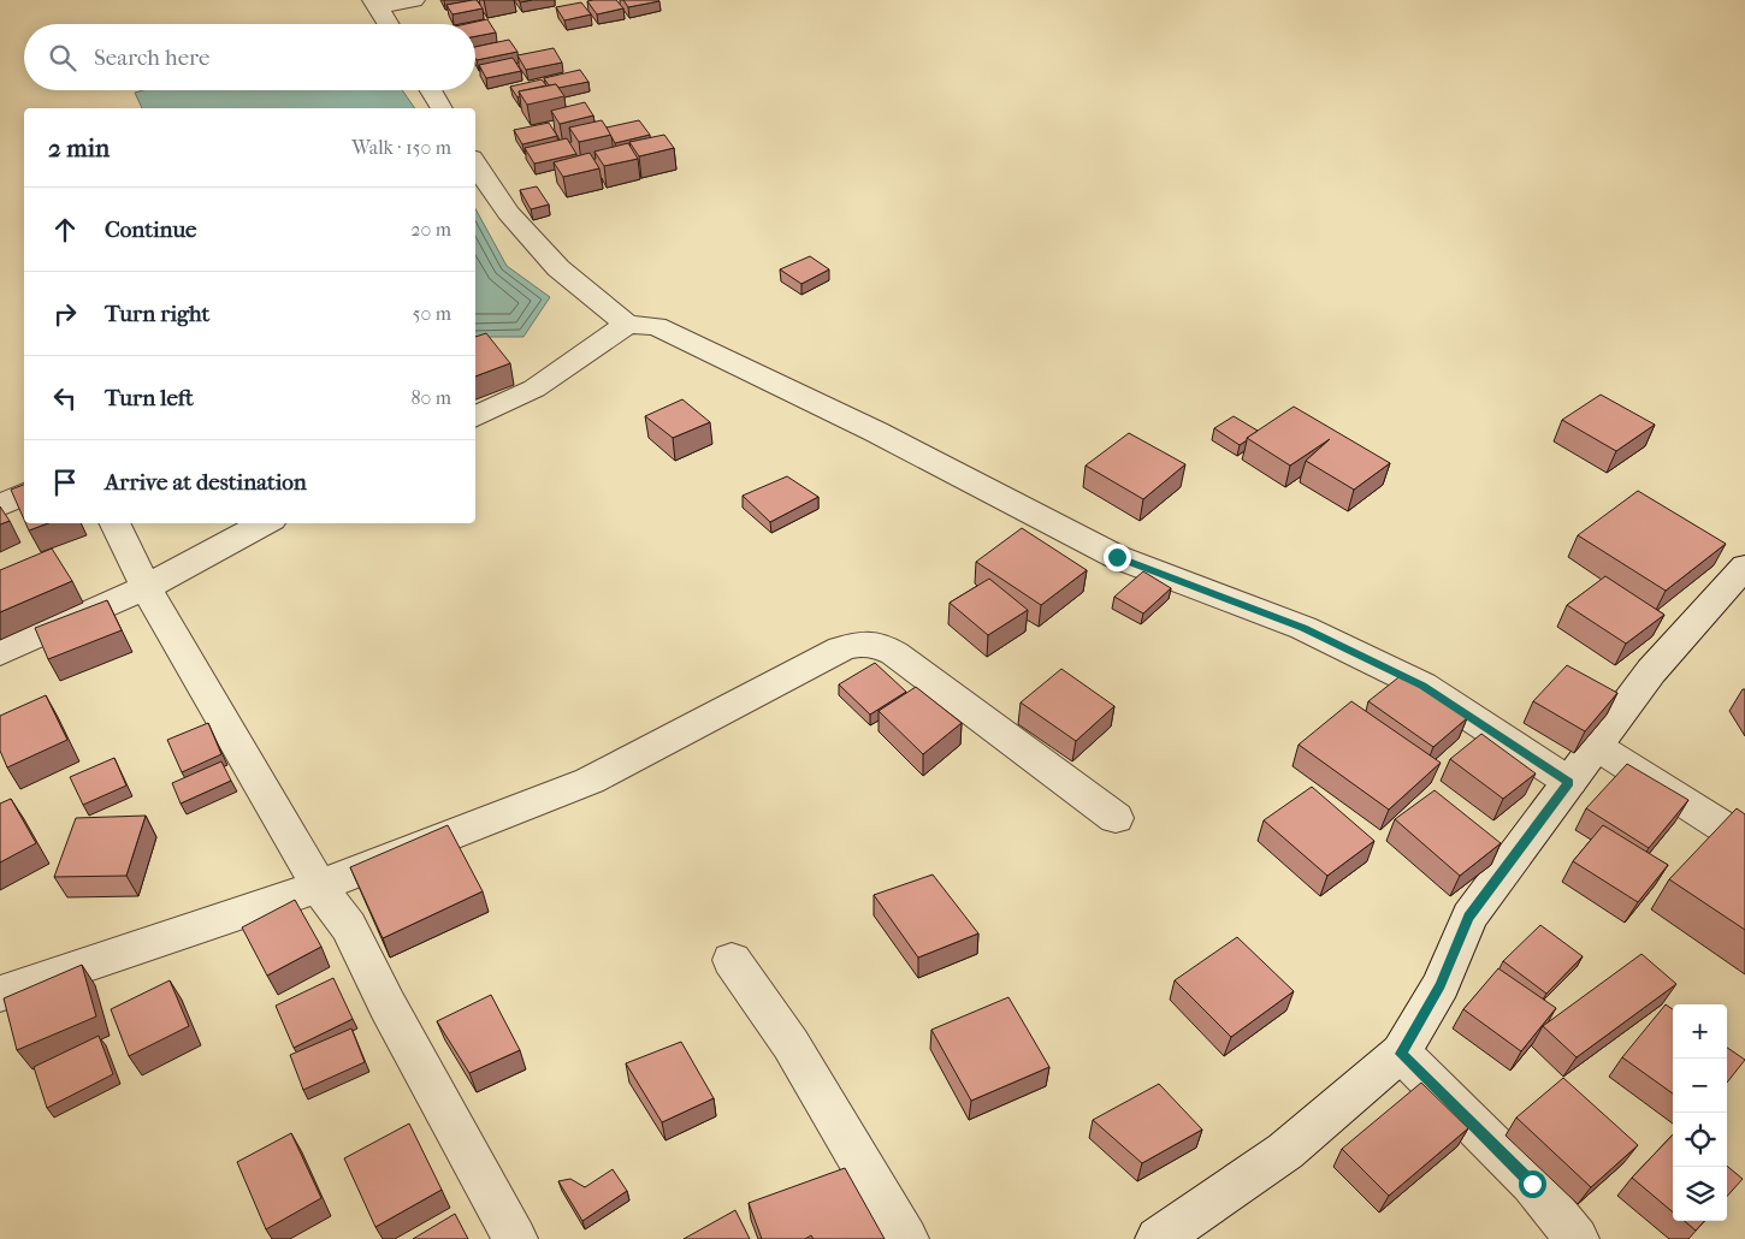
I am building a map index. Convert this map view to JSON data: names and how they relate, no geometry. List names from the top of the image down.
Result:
{
  "page": {
    "search": "Search here",
    "heading": ["2 min", "Walk · 150 m"],
    "list": [
      ["Continue", "20 m"],
      ["Turn right", "50 m"],
      ["Turn left", "80 m"],
      "Arrive at destination"
    ],
    "map_buttons": ["+", "−"]
  }
}
